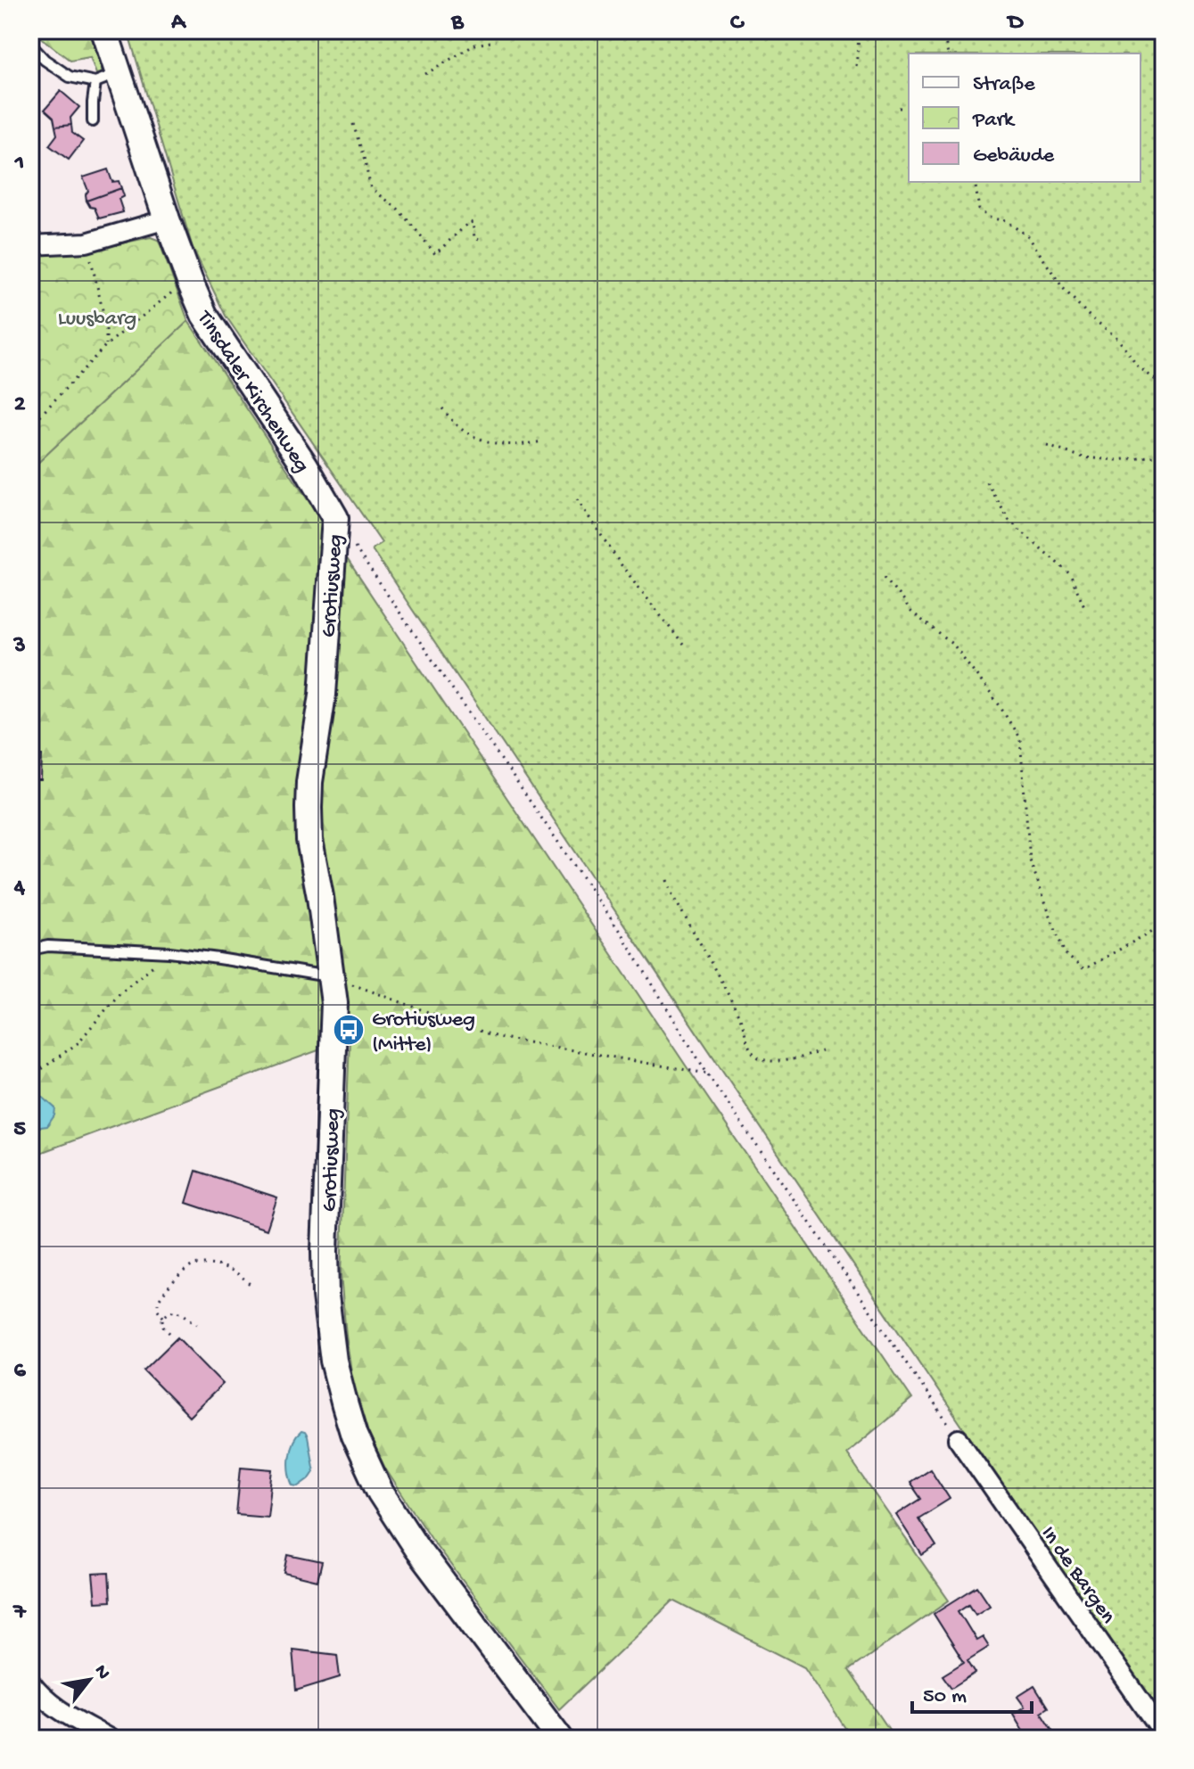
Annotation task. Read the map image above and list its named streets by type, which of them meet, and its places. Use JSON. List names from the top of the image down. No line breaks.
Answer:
{"streets":{"street":["Tinsdaler Kirchenweg","Grotiusweg","In de Bargen"]},"crossings":[["Tinsdaler Kirchenweg","Grotiusweg"]],"parks":["Luusbarg"],"places":{"bus stop":["Grotiusweg (Mitte)"]},"legend":["Straße","Park","Gebäude"],"scale_bar":"50 m","north":"top right","grid":{"columns":["A","B","C","D"],"rows":["1","2","3","4","5","6","7"]}}
